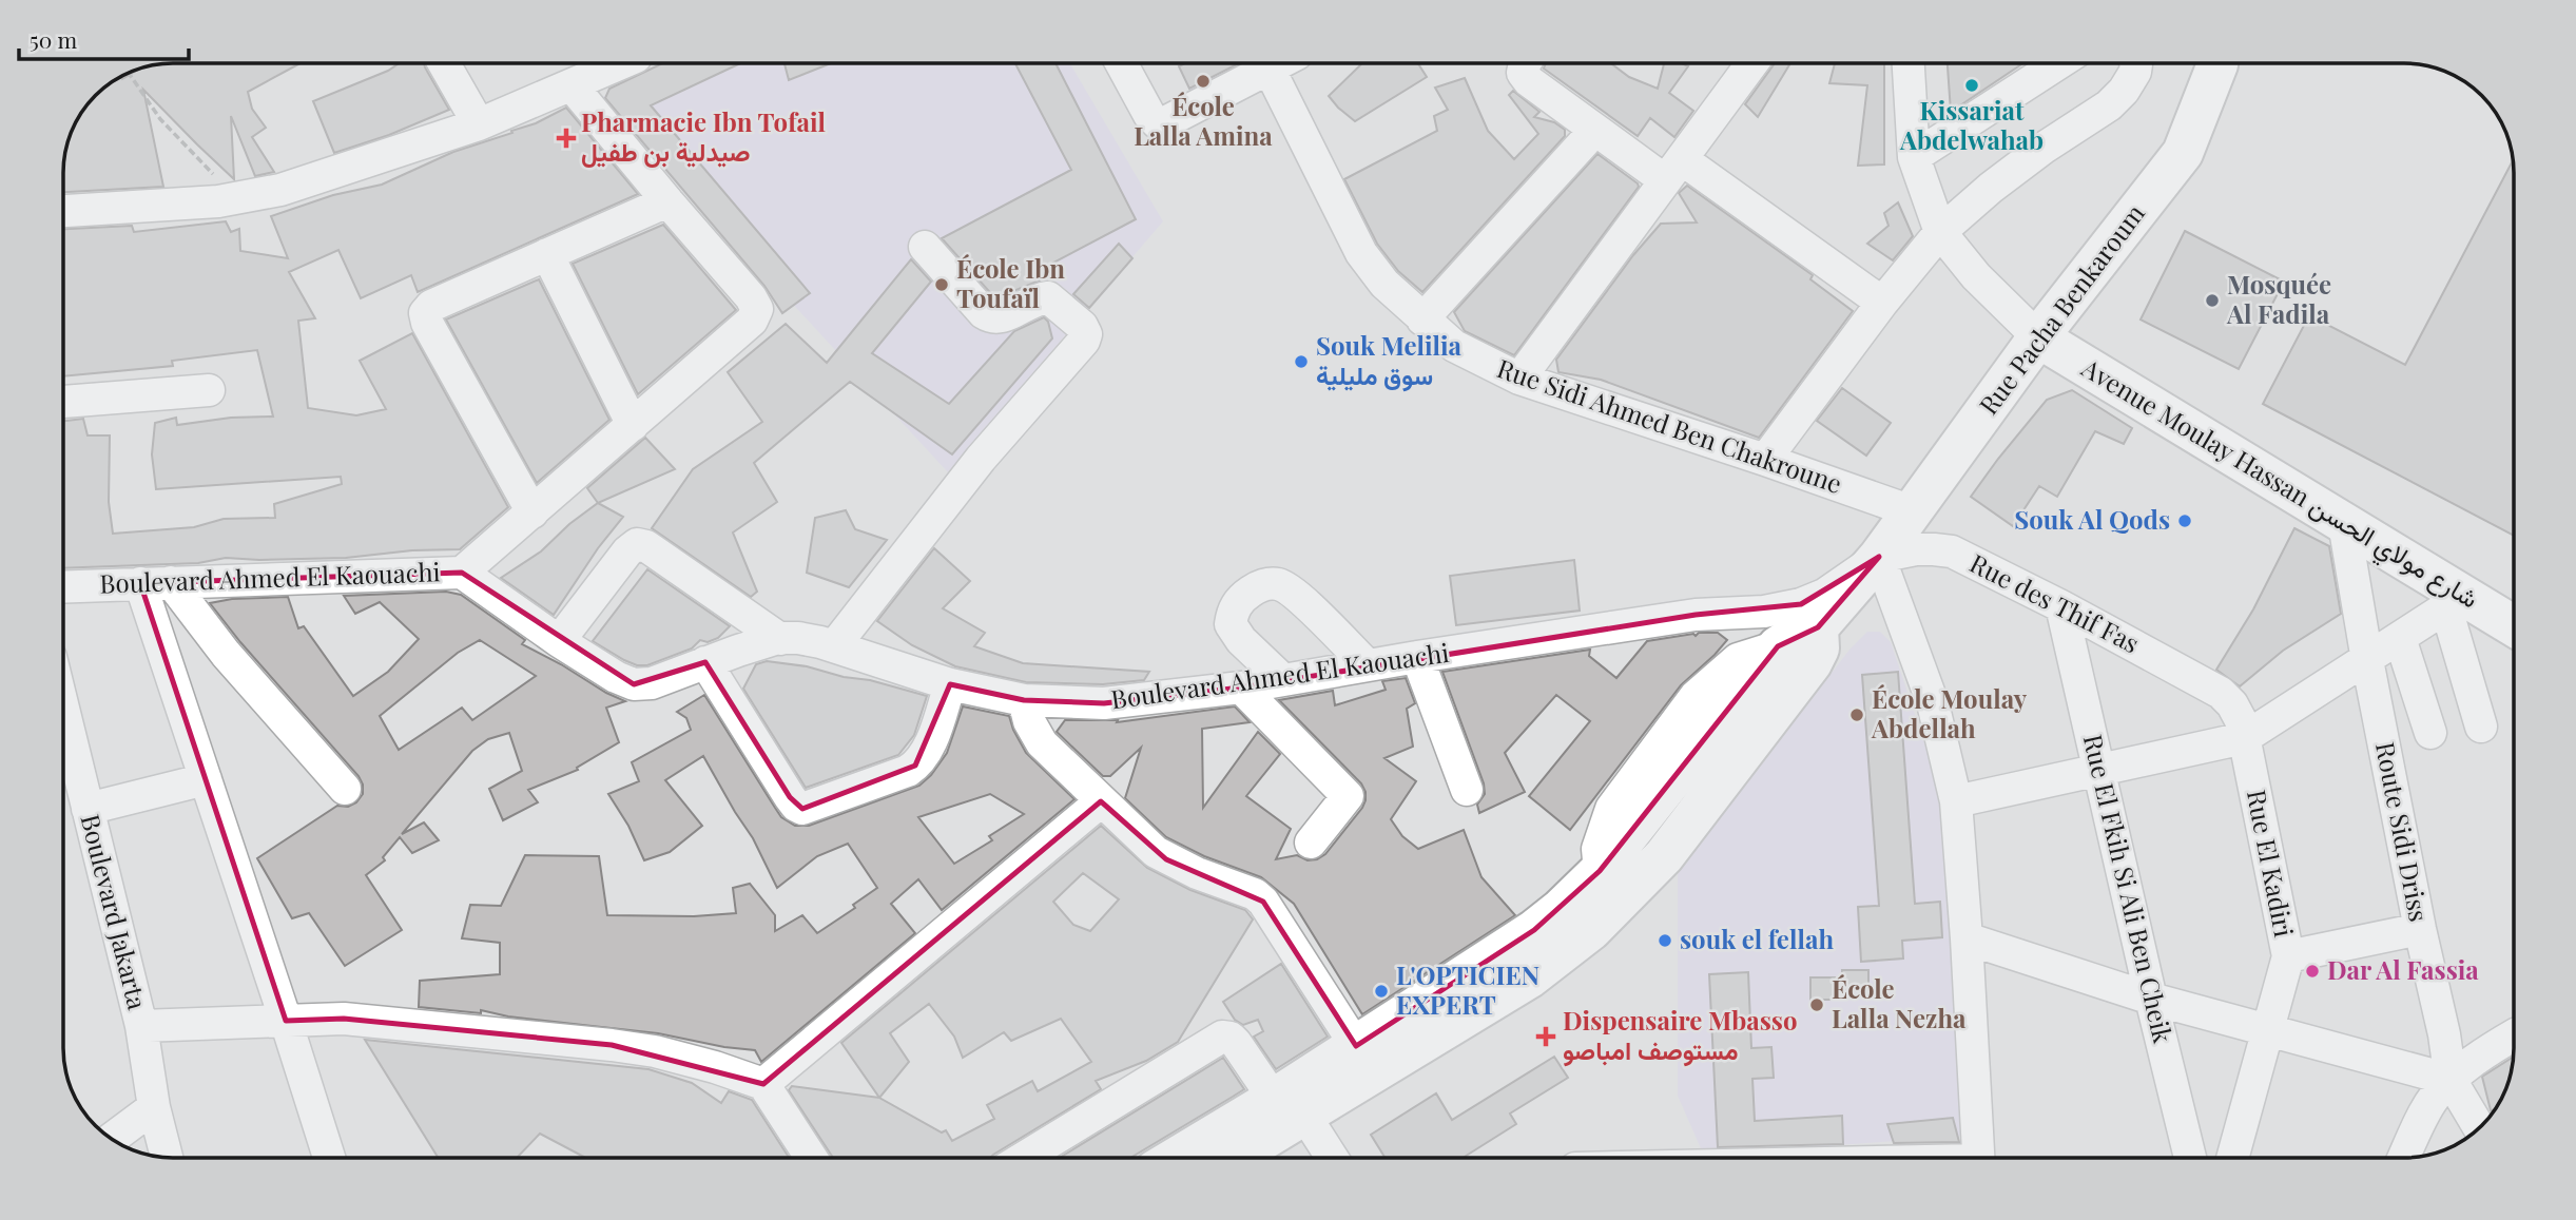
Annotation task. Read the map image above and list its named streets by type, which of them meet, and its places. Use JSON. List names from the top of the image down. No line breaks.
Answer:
{"streets":{"main road":["Rue Pacha Benkaroum","Avenue Moulay Hassan شارع مولاي الحسن"],"street":["Rue Sidi Ahmed Ben Chakroune","Boulevard Ahmed El Kaouachi","Rue des Thif Fas","Route Sidi Driss","Rue El Kadiri","Rue El Fkih Si Ali Ben Cheik","Boulevard Jakarta"]},"crossings":[["Rue Pacha Benkaroum","Rue Sidi Ahmed Ben Chakroune"],["Rue Pacha Benkaroum","Avenue Moulay Hassan شارع مولاي الحسن"],["Rue Pacha Benkaroum","Boulevard Ahmed El Kaouachi"],["Rue Pacha Benkaroum","Rue des Thif Fas"],["Avenue Moulay Hassan شارع مولاي الحسن","Route Sidi Driss"],["Boulevard Ahmed El Kaouachi","Rue des Thif Fas"],["Rue des Thif Fas","Rue El Kadiri"],["Rue des Thif Fas","Rue El Fkih Si Ali Ben Cheik"]],"places":{"other":["École Lalla Amina","Kissariat Abdelwahab","École Ibn Toufaïl","Mosquée Al Fadila","Souk Melilia سوق مليلية","Souk Al Qods","École Moulay Abdellah","souk el fellah","Dar Al Fassia","L'OPTICIEN EXPERT","École Lalla Nezha"],"health":["Pharmacie Ibn Tofail صيدلية بن طفيل","Dispensaire Mbasso مستوصف امباصو"]},"scale_bar":"50 m"}
